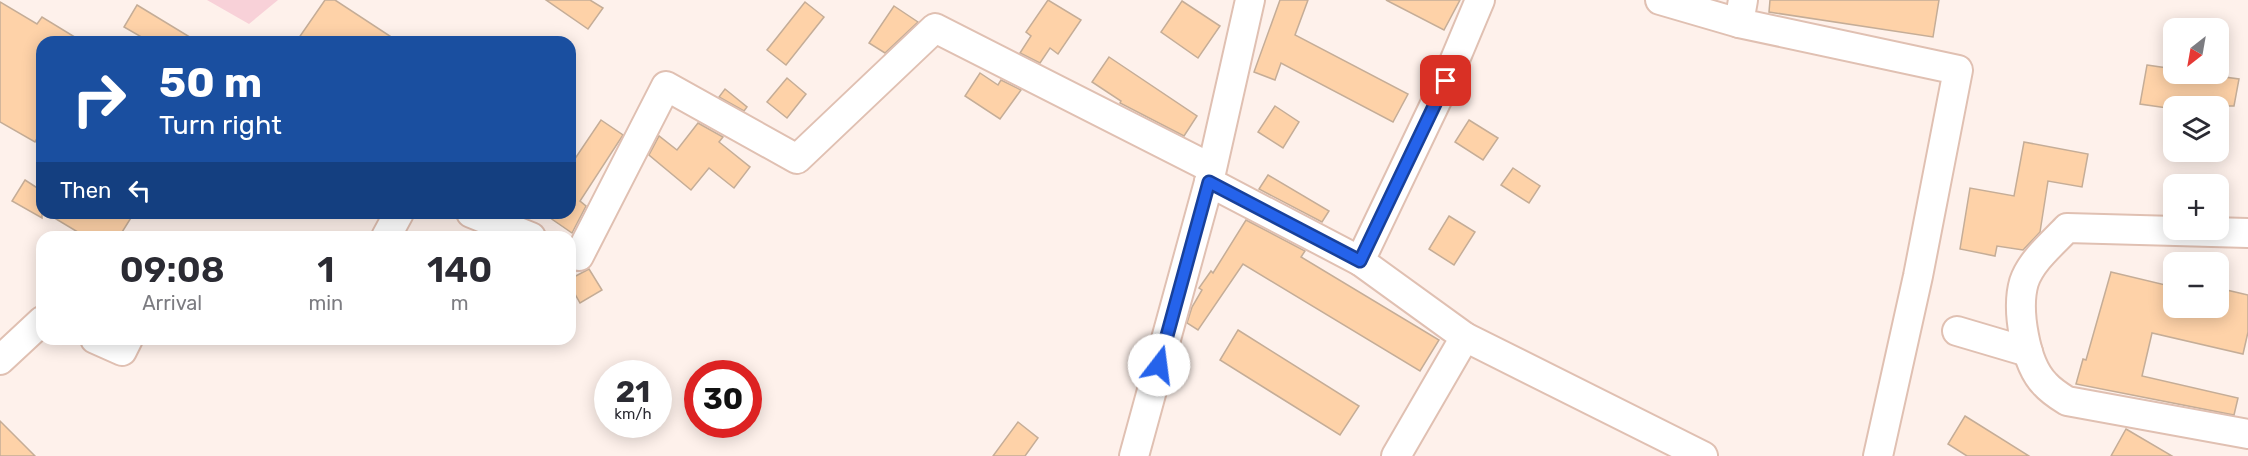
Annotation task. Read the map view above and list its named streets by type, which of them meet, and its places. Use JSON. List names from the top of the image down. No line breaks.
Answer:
{"north":"bottom left","page":{"map_buttons":["+","−"],"turn":["50 m","Turn right"],"then":"Then","eta":["09:08","Arrival","1","min","140","m"],"speed":"21 km/h","limit":"30"}}
